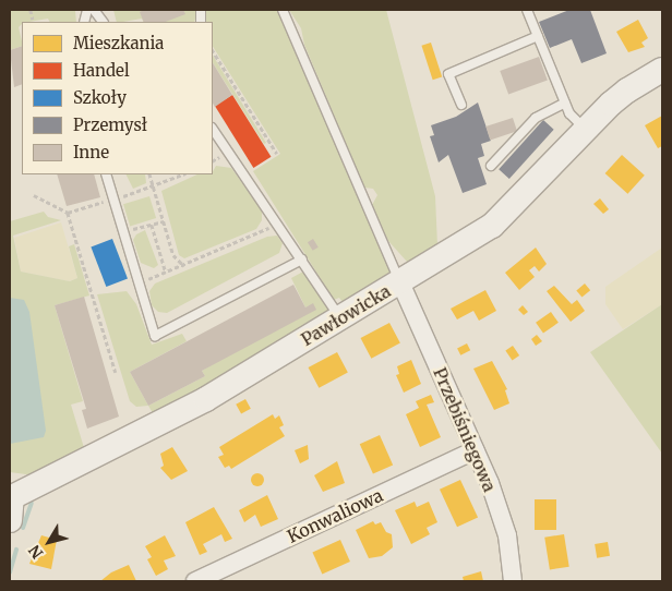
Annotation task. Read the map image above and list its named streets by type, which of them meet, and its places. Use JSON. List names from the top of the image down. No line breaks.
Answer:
{"streets":{"street":["Pawłowicka","Przebiśniegowa","Konwaliowa"]},"crossings":[["Pawłowicka","Przebiśniegowa"],["Przebiśniegowa","Konwaliowa"]],"legend":["Mieszkania","Handel","Szkoły","Przemysł","Inne"],"north":"bottom left"}
